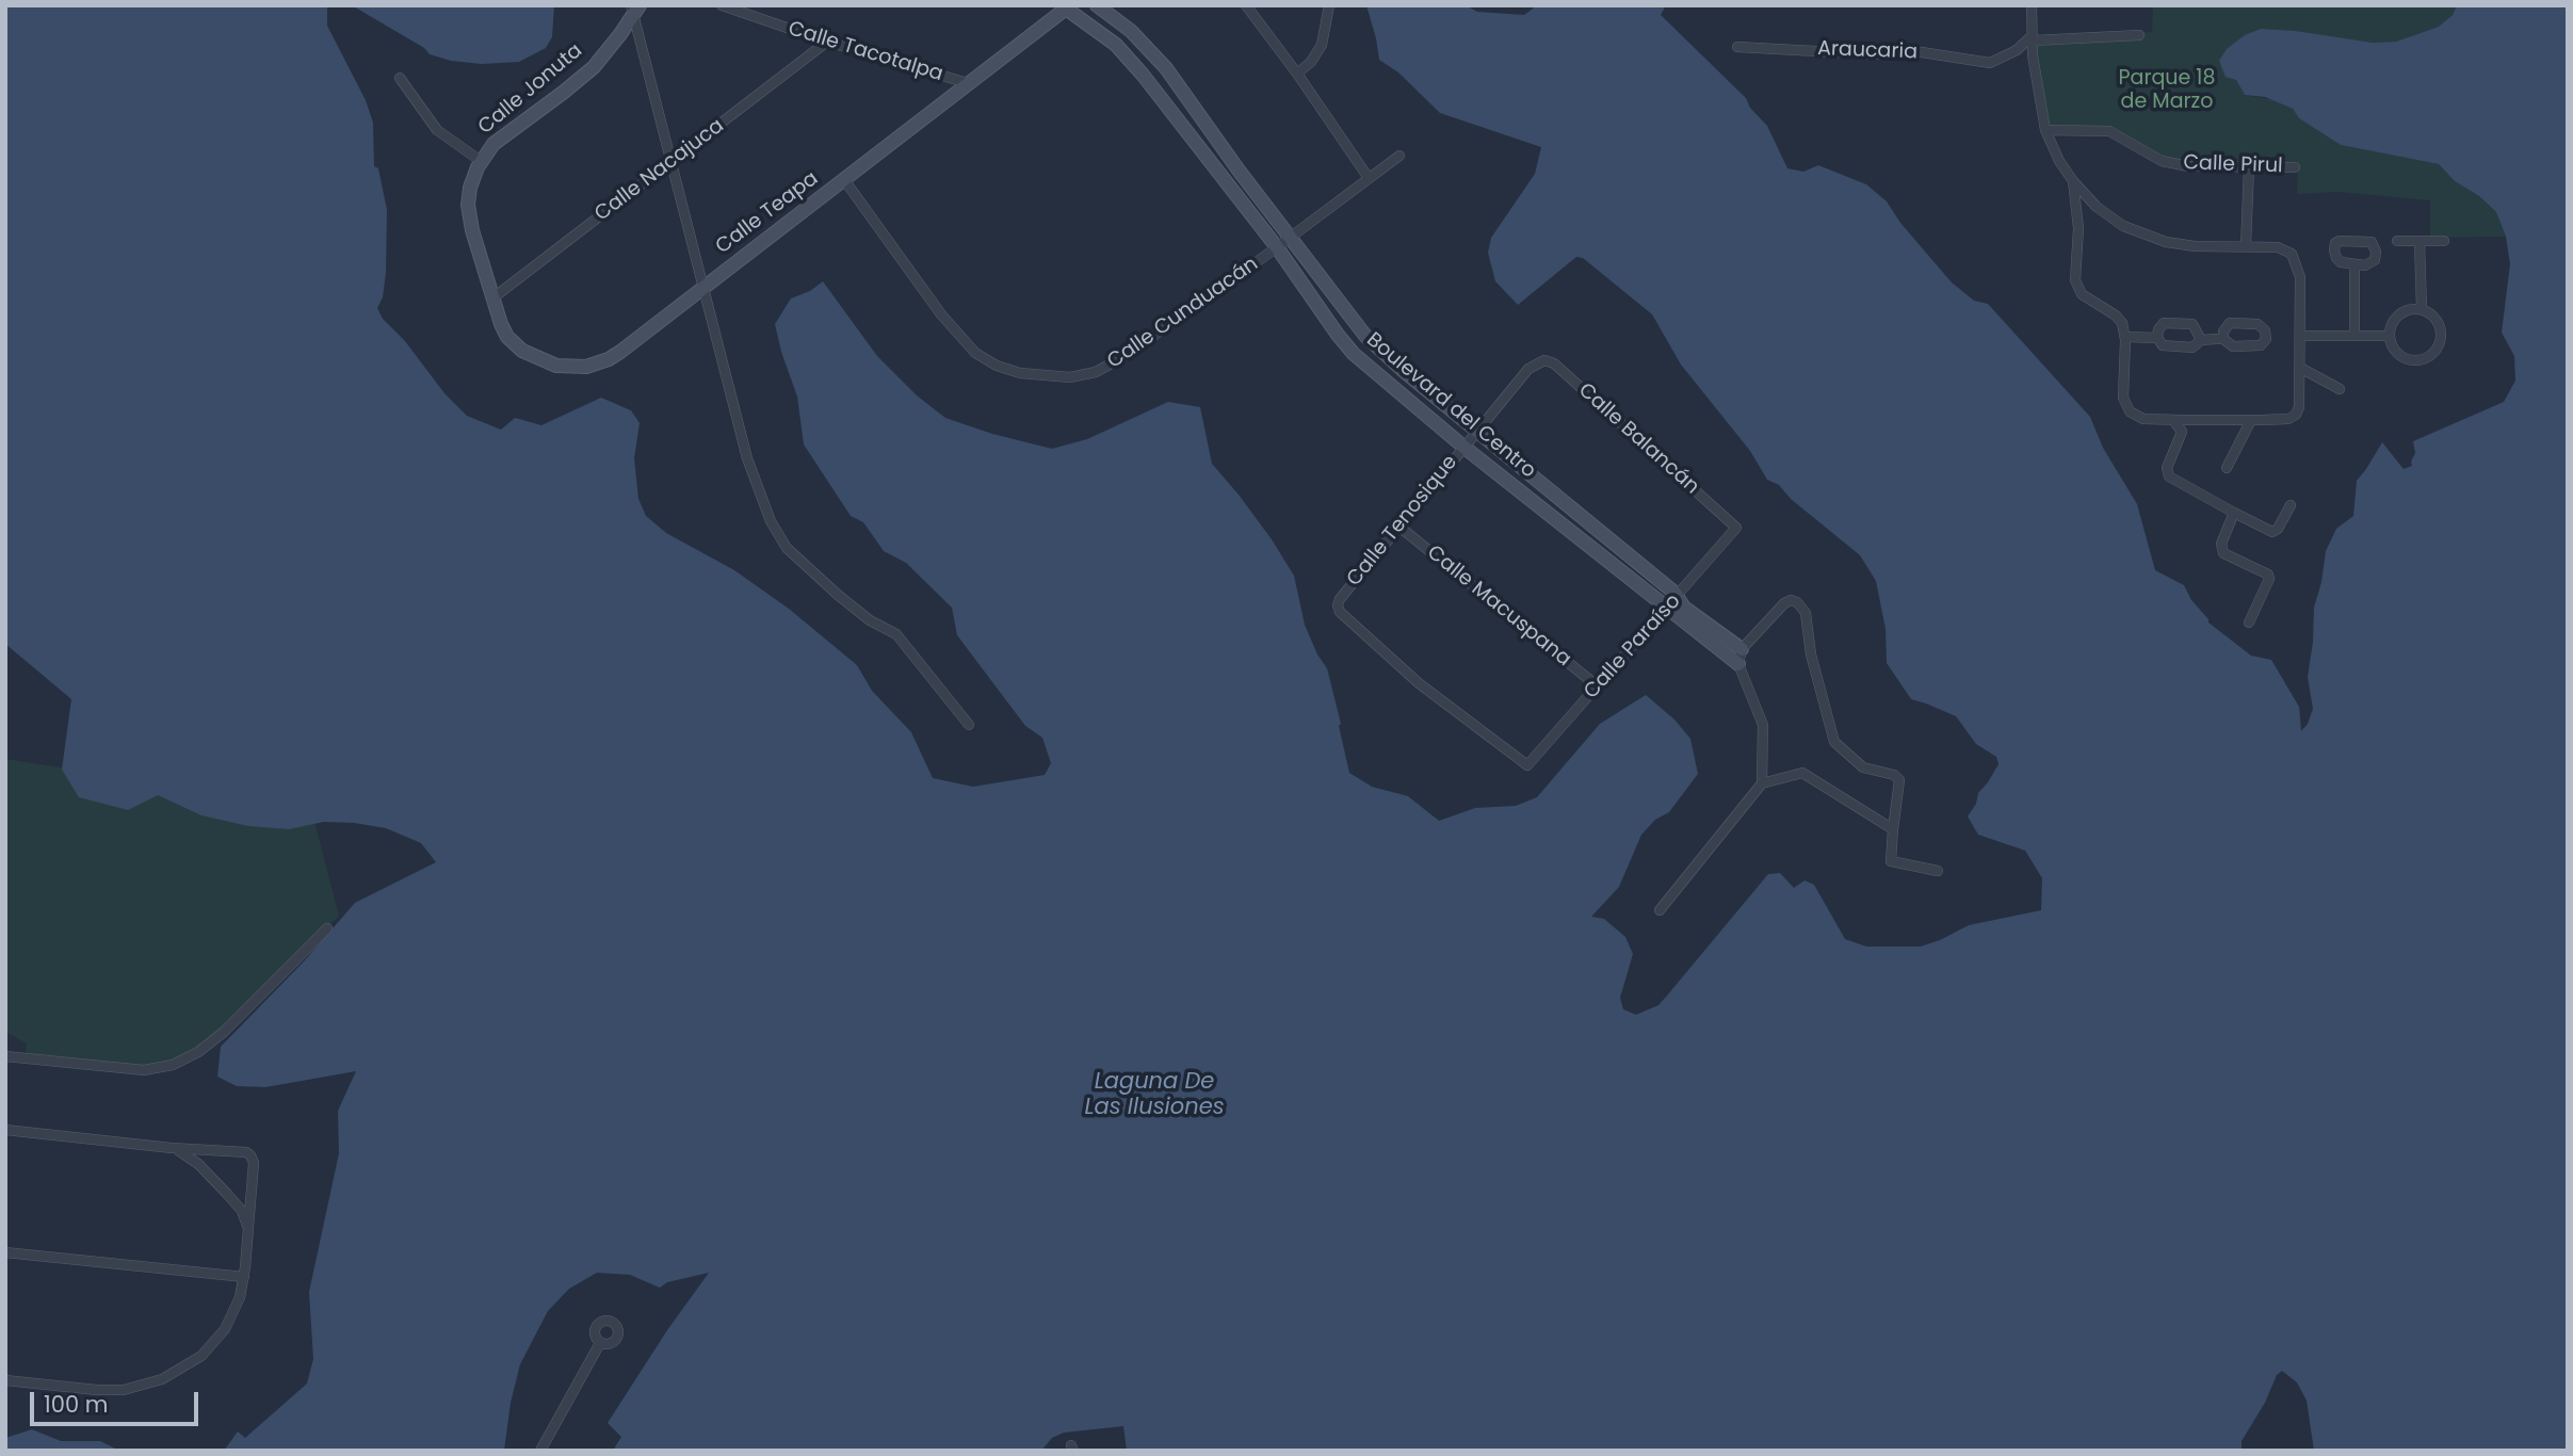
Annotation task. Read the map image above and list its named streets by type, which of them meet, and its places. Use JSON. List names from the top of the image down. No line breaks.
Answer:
{"streets":{"street":["Araucaria","Calle Tacotalpa","Calle Jonuta","Calle Pirul","Calle Nacajuca","Calle Teapa","Calle Cunduacán","Boulevard del Centro","Calle Balancán","Calle Tenosique","Calle Macuspana","Calle Paraíso"]},"crossings":[["Calle Tacotalpa","Calle Nacajuca"],["Calle Tacotalpa","Calle Teapa"],["Calle Jonuta","Calle Nacajuca"],["Calle Jonuta","Calle Teapa"],["Calle Nacajuca","Calle Teapa"],["Calle Teapa","Calle Cunduacán"],["Calle Teapa","Boulevard del Centro"],["Calle Cunduacán","Boulevard del Centro"],["Boulevard del Centro","Calle Tenosique"],["Boulevard del Centro","Calle Paraíso"],["Calle Balancán","Calle Tenosique"],["Calle Balancán","Calle Paraíso"],["Calle Tenosique","Calle Macuspana"],["Calle Tenosique","Calle Paraíso"],["Calle Macuspana","Calle Paraíso"]],"water":["Laguna De Las Ilusiones"],"parks":["Parque 18 de Marzo"],"scale_bar":"100 m"}
